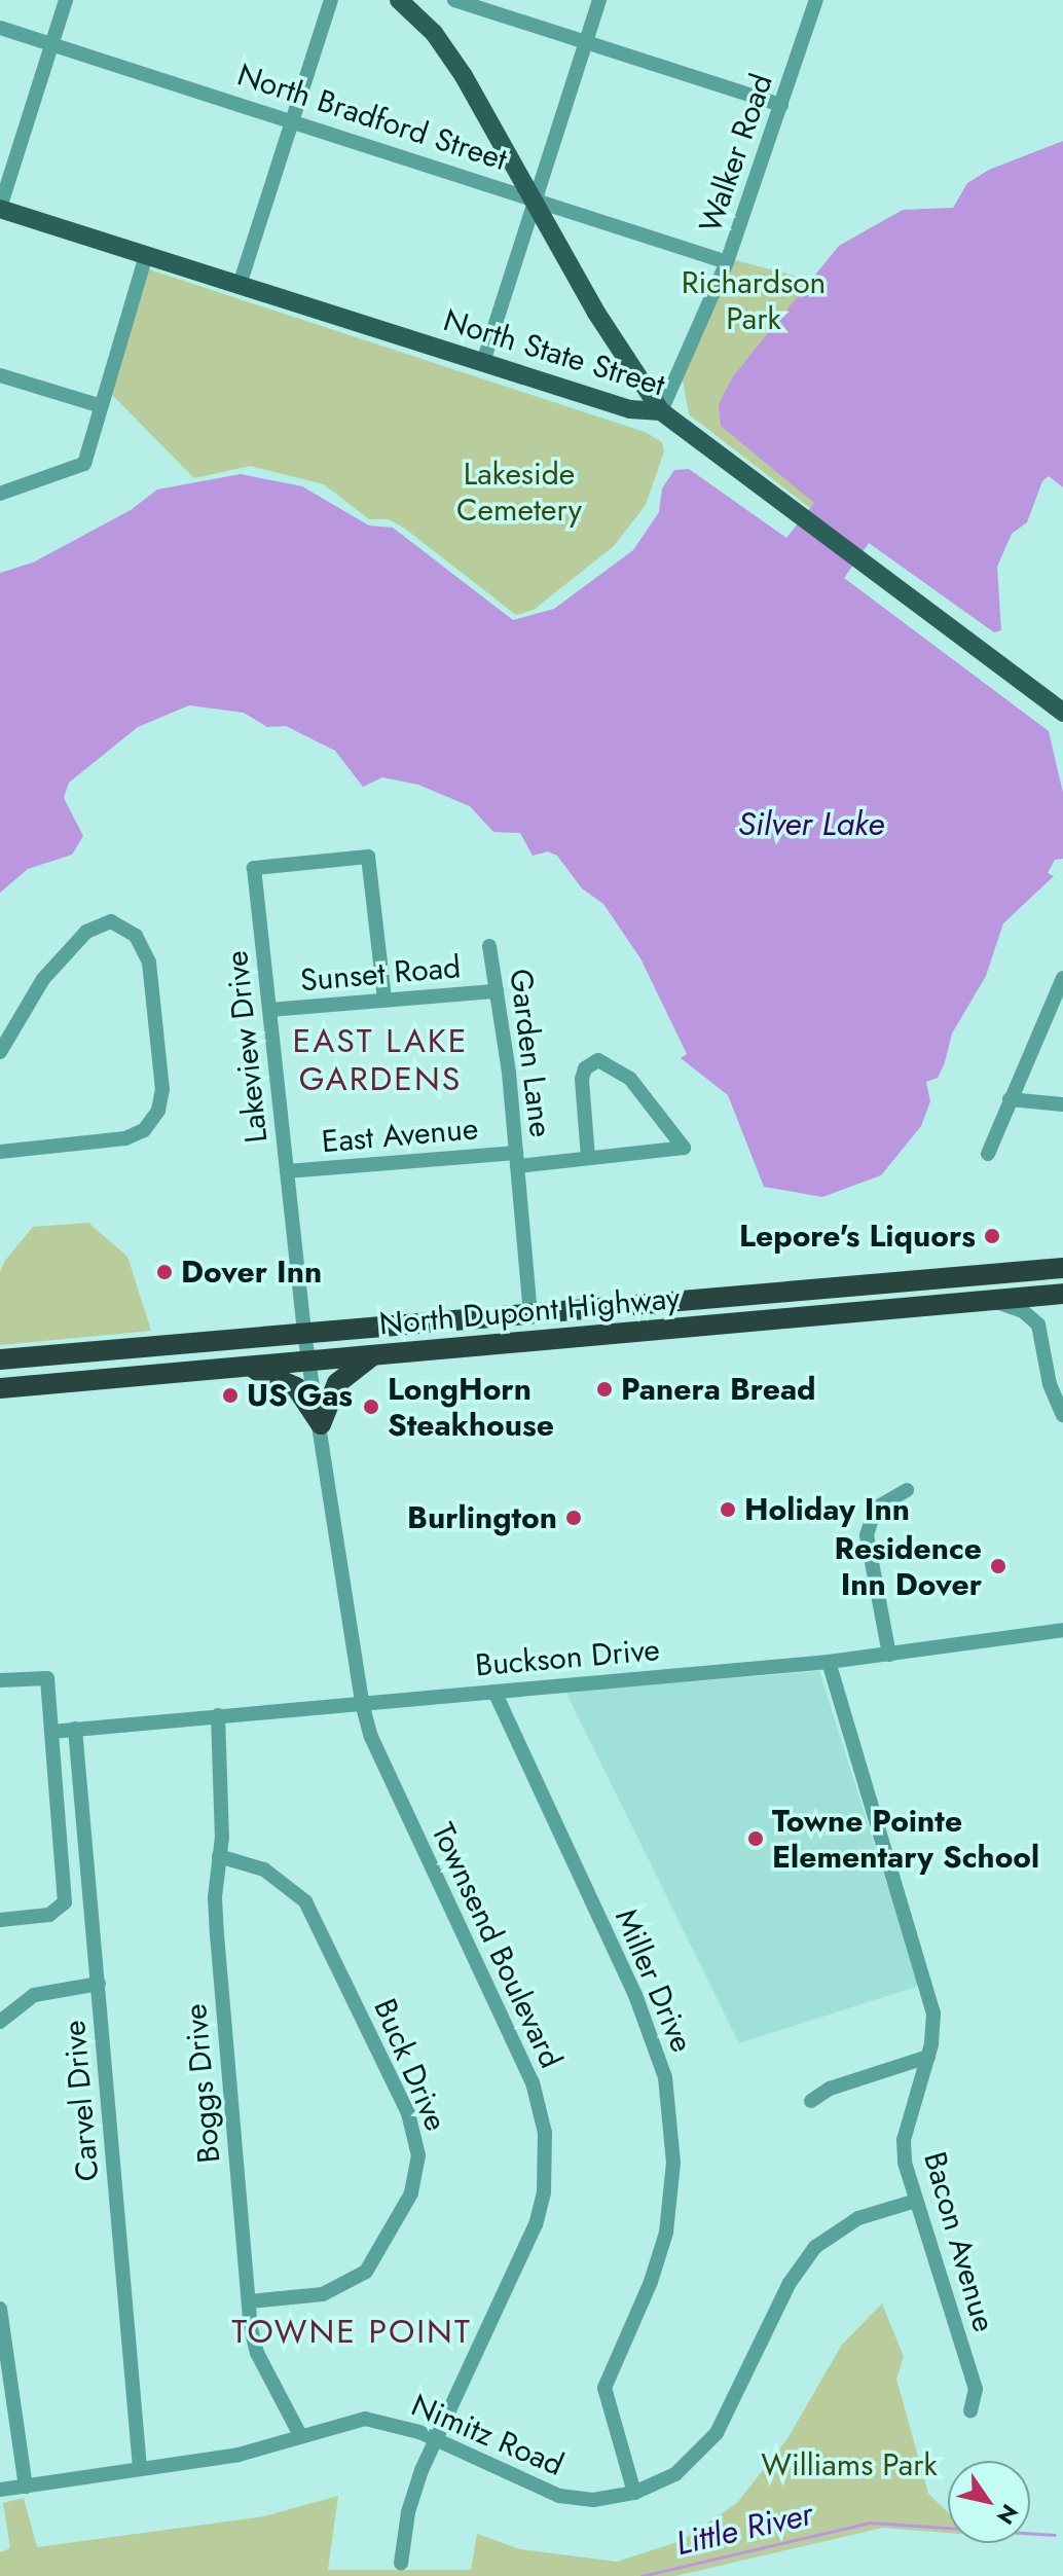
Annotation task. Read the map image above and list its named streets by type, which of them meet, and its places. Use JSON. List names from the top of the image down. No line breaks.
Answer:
{"streets":{"highway":["North Dupont Highway"],"main road":["North State Street"],"street":["North Bradford Street","Walker Road","Sunset Road","Lakeview Drive","Garden Lane","East Avenue","Buckson Drive","Townsend Boulevard","Miller Drive","Buck Drive","Boggs Drive","Carvel Drive","Bacon Avenue","Nimitz Road"]},"crossings":[["North Bradford Street","Walker Road"],["Walker Road","North State Street"],["Sunset Road","Lakeview Drive"],["Sunset Road","Garden Lane"],["Lakeview Drive","East Avenue"],["Lakeview Drive","North Dupont Highway"],["Lakeview Drive","Townsend Boulevard"],["Garden Lane","East Avenue"],["Garden Lane","North Dupont Highway"],["North Dupont Highway","Townsend Boulevard"],["Buckson Drive","Townsend Boulevard"],["Buckson Drive","Miller Drive"],["Buckson Drive","Boggs Drive"],["Buckson Drive","Carvel Drive"],["Buckson Drive","Bacon Avenue"],["Townsend Boulevard","Nimitz Road"],["Miller Drive","Nimitz Road"],["Buck Drive","Boggs Drive"],["Boggs Drive","Nimitz Road"],["Carvel Drive","Nimitz Road"],["Bacon Avenue","Nimitz Road"]],"districts":["EAST LAKE GARDENS","TOWNE POINT"],"water":["Silver Lake","Little River"],"parks":["Richardson Park","Lakeside Cemetery","Williams Park"],"places":["Lepore's Liquors","Dover Inn","Panera Bread","US Gas","LongHorn Steakhouse","Holiday Inn","Burlington","Residence Inn Dover","Towne Pointe Elementary School"],"north":"bottom right"}
